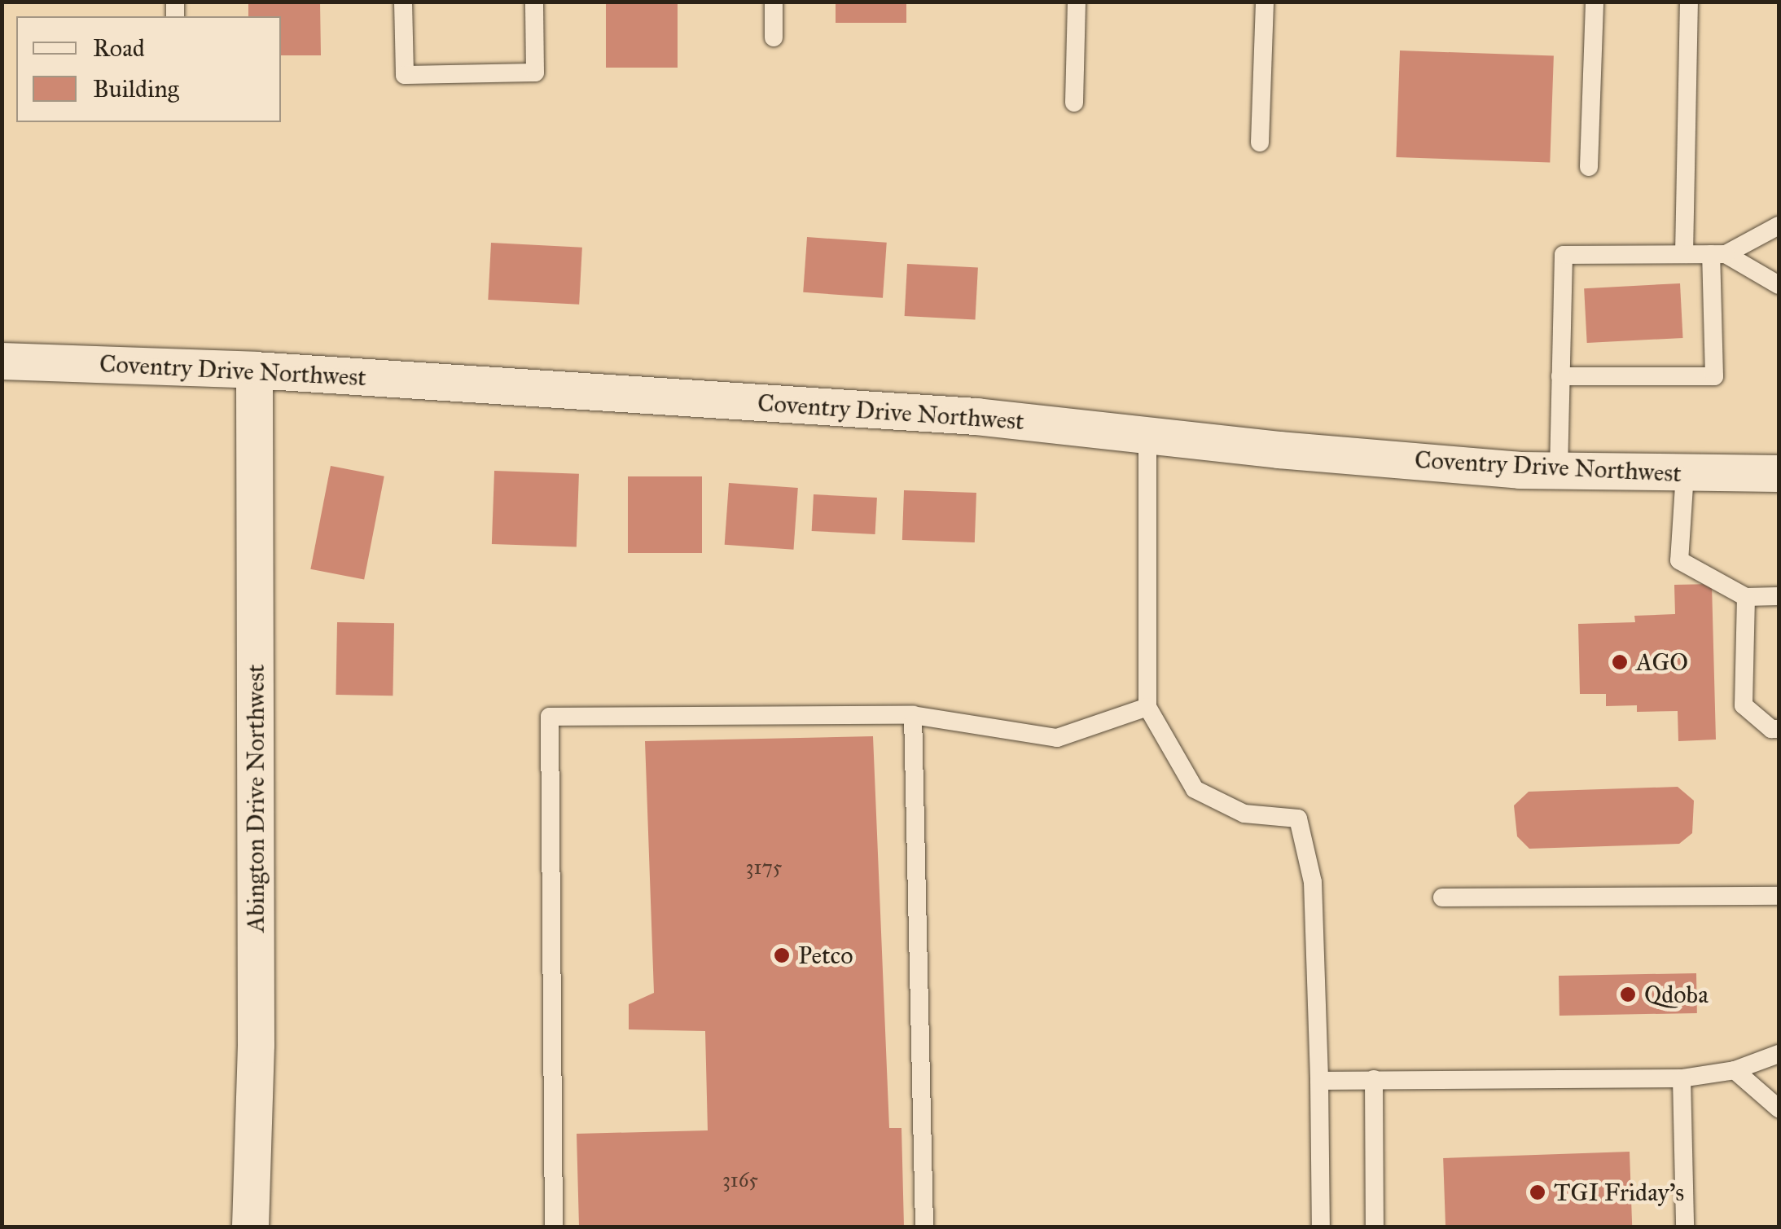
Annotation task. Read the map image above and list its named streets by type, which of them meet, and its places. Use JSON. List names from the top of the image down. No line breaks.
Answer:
{"streets":{"street":["Coventry Drive Northwest","Abington Drive Northwest"]},"crossings":[["Coventry Drive Northwest","Abington Drive Northwest"]],"places":["AGO","Petco","Qdoba","TGI Friday's"],"house_numbers":["3175","3165"],"legend":["Road","Building"]}
